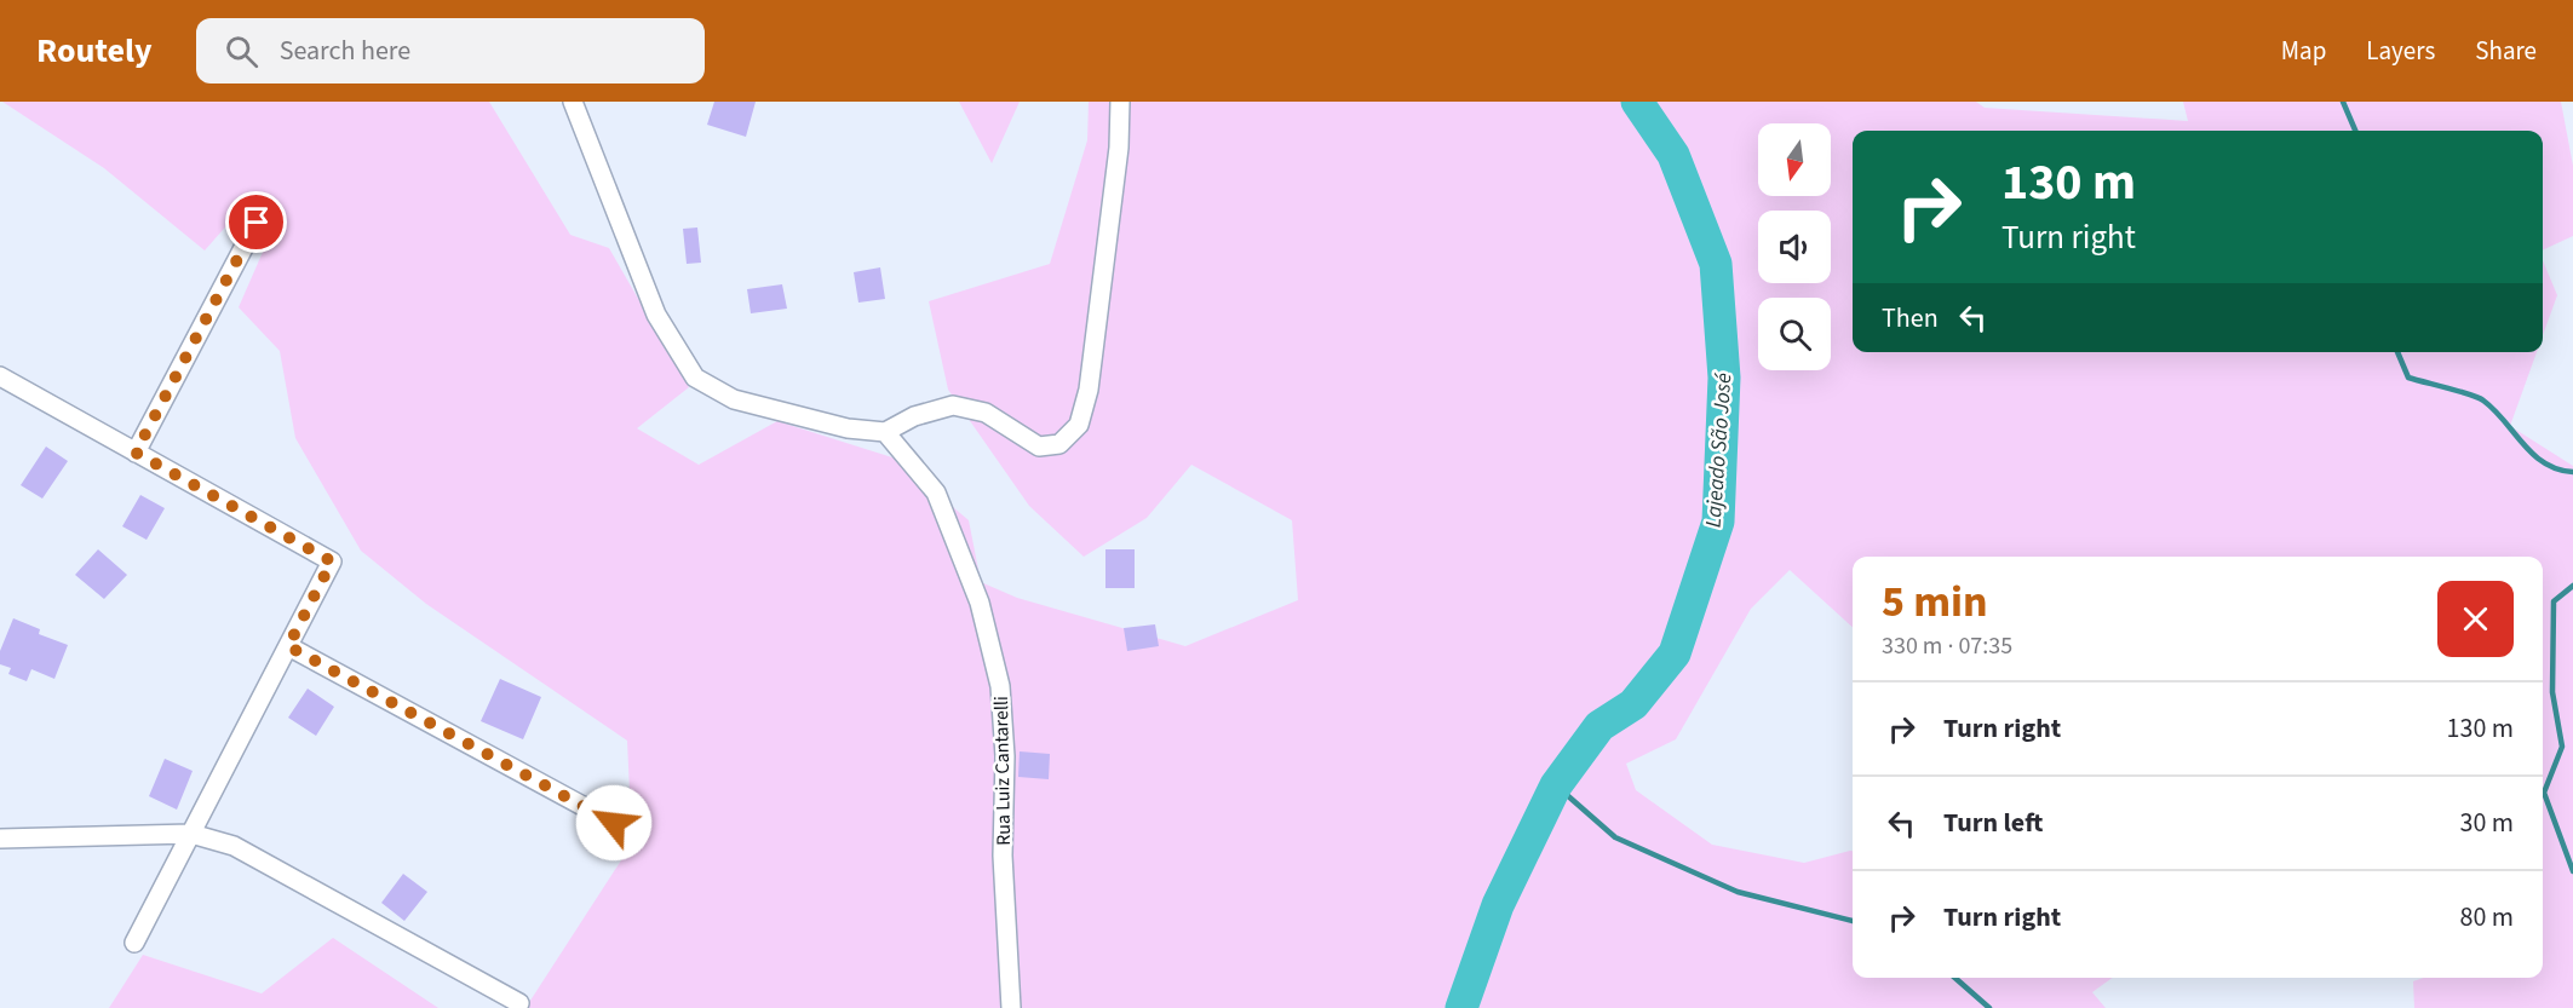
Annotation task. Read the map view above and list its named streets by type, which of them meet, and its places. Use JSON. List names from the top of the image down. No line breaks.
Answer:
{"streets":{"street":["Rua Luiz Cantarelli"]},"water":["Lajeado São José"],"north":"bottom","page":{"header":"Routely","search":"Search here","nav":["Map","Layers","Share"],"turn":["130 m","Turn right"],"then":"Then","heading":["5 min","330 m · 07:35"],"list":[{"name":"Turn right","value":"130 m"},{"name":"Turn left","value":"30 m"},{"name":"Turn right","value":"80 m"}]}}
